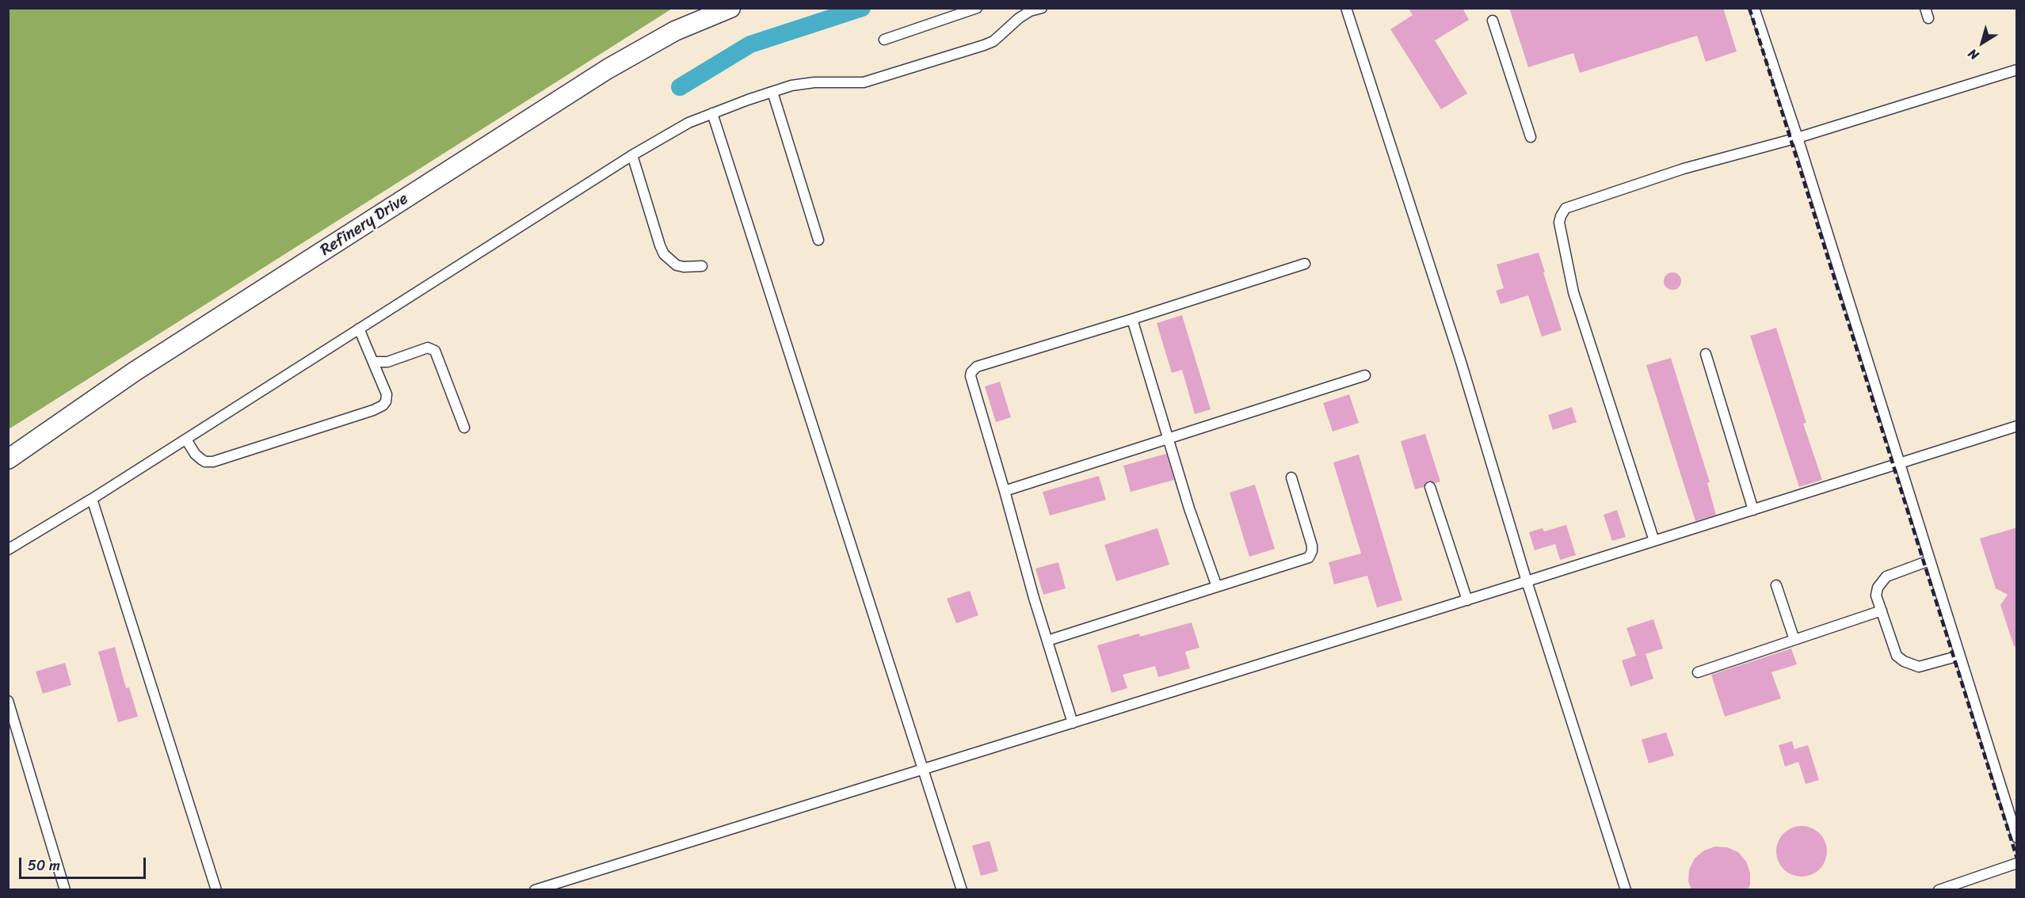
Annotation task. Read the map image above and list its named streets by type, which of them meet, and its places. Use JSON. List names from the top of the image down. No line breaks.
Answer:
{"streets":{"street":["Refinery Drive"]},"scale_bar":"50 m","north":"bottom left"}
